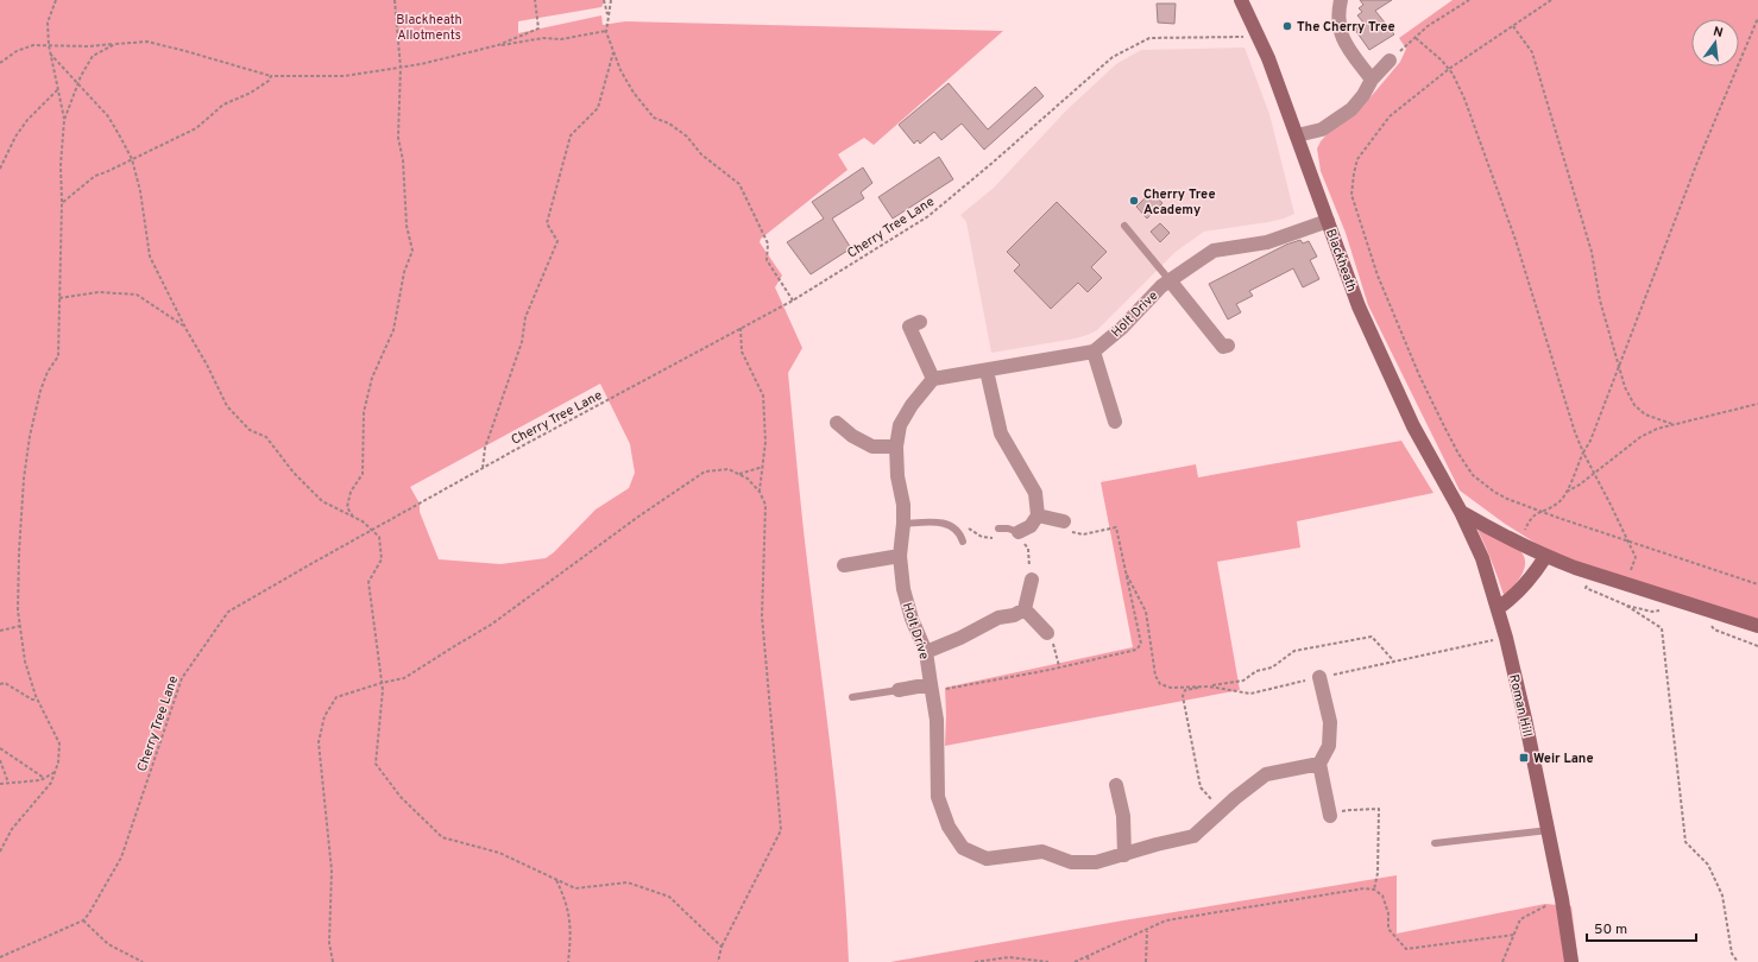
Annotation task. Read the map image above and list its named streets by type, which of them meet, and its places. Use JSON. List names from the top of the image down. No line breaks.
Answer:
{"streets":{"main road":["Blackheath","Roman Hill"],"street":["Holt Drive"],"path":["Cherry Tree Lane"]},"crossings":[["Cherry Tree Lane","Blackheath"],["Blackheath","Holt Drive"],["Blackheath","Roman Hill"]],"parks":["Blackheath Allotments"],"places":{"other":["The Cherry Tree","Cherry Tree Academy"],"transit":["Weir Lane"]},"scale_bar":"50 m","north":"top"}
